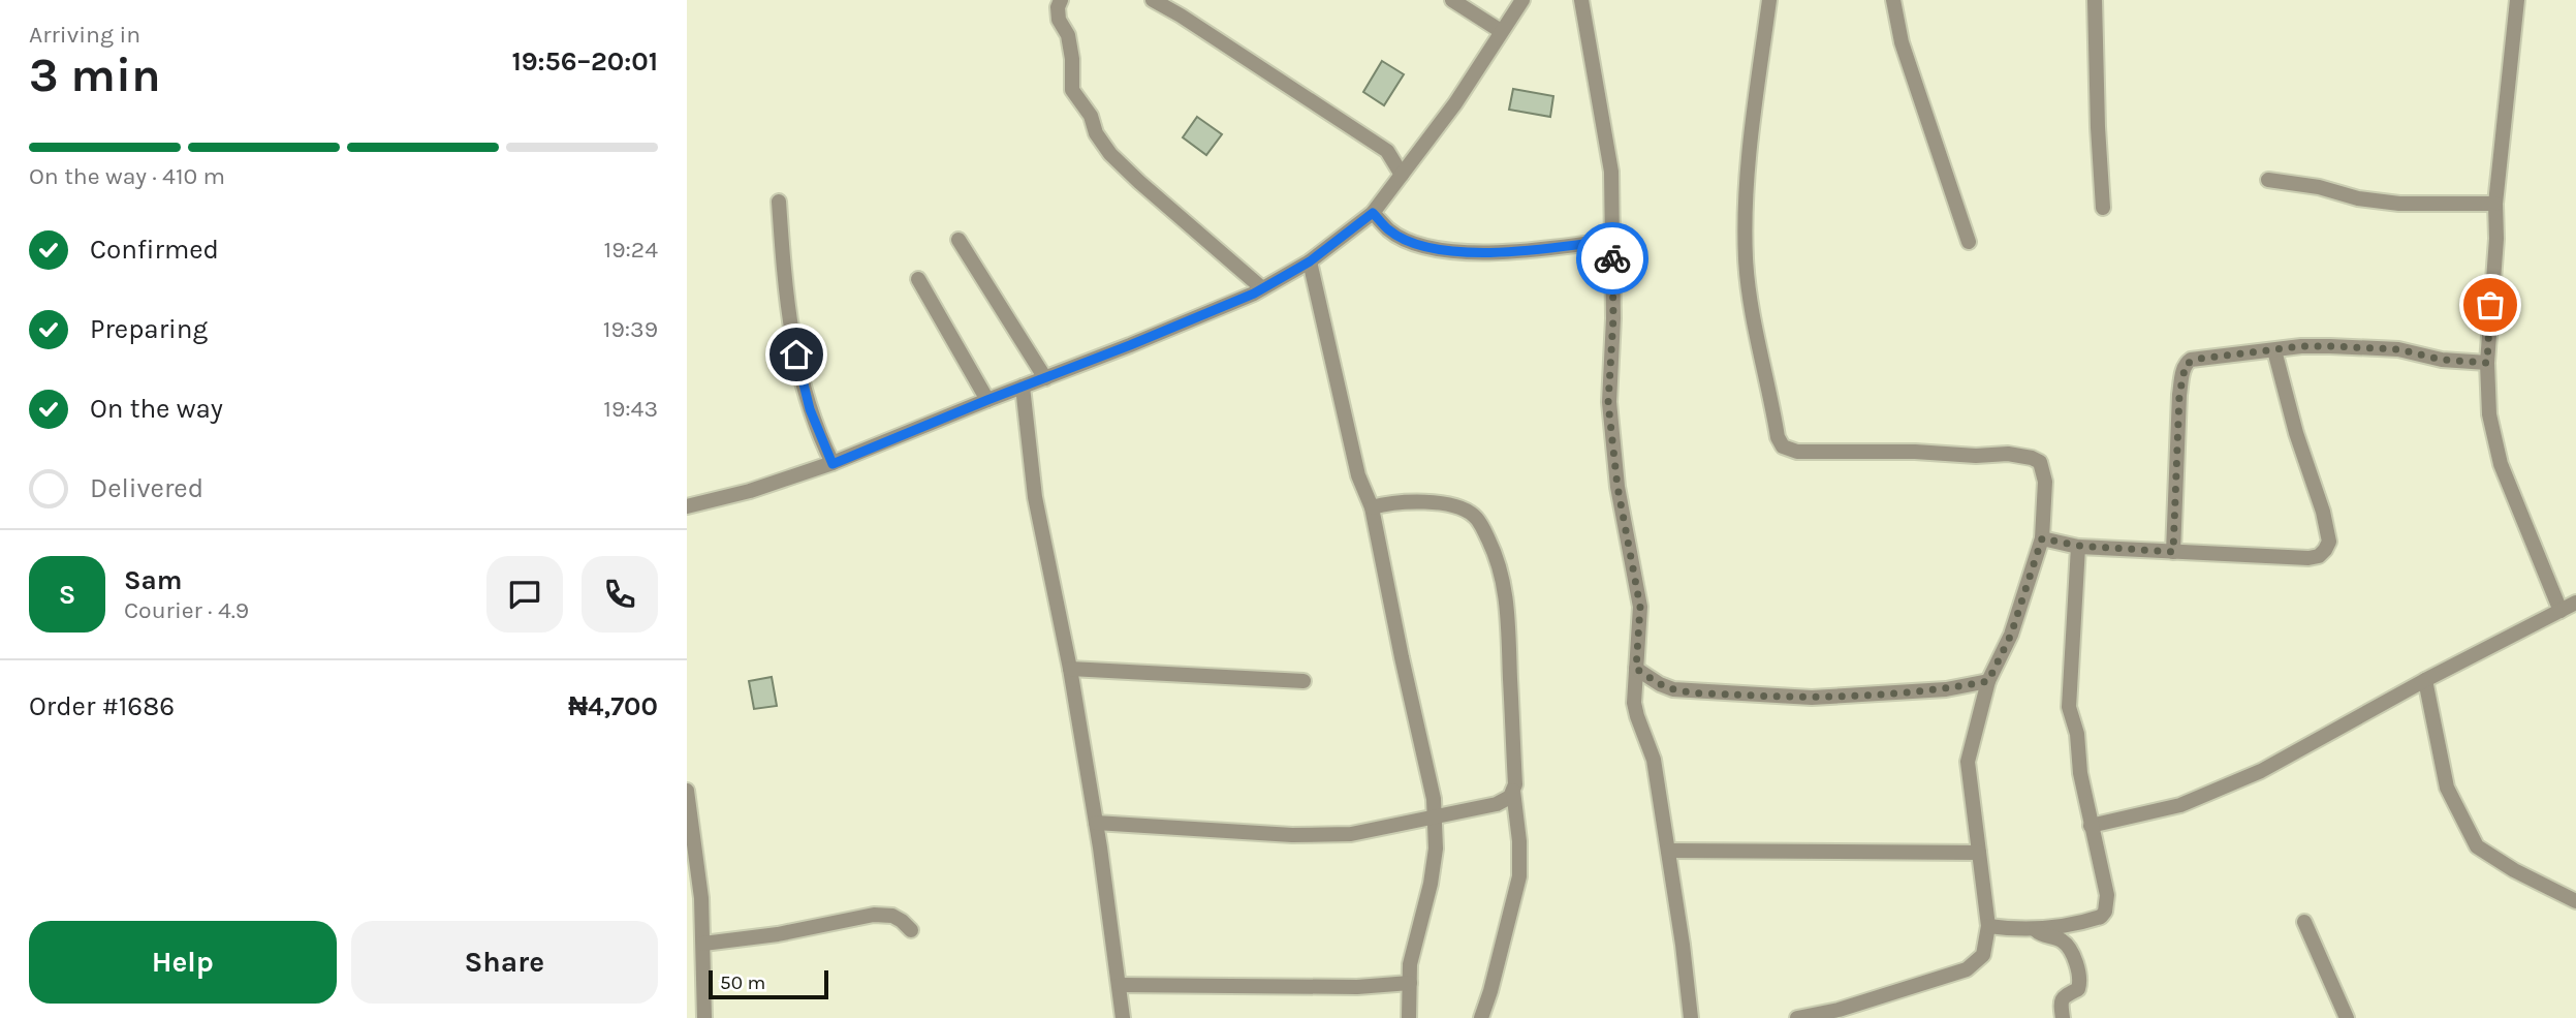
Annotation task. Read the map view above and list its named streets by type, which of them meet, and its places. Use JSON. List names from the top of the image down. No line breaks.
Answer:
{"scale_bar":"50 m","page":{"heading":["3 min","Arriving in","19:56–20:01"],"panel":["Sam","Courier · 4.9","Order #1686","₦4,700"],"bar":"On the way · 410 m","list":[["Confirmed","19:24"],["Preparing","19:39"],["On the way","19:43"],"Delivered"],"round":"S","buttons":["Help","Share"],"scale":"50 m"}}
